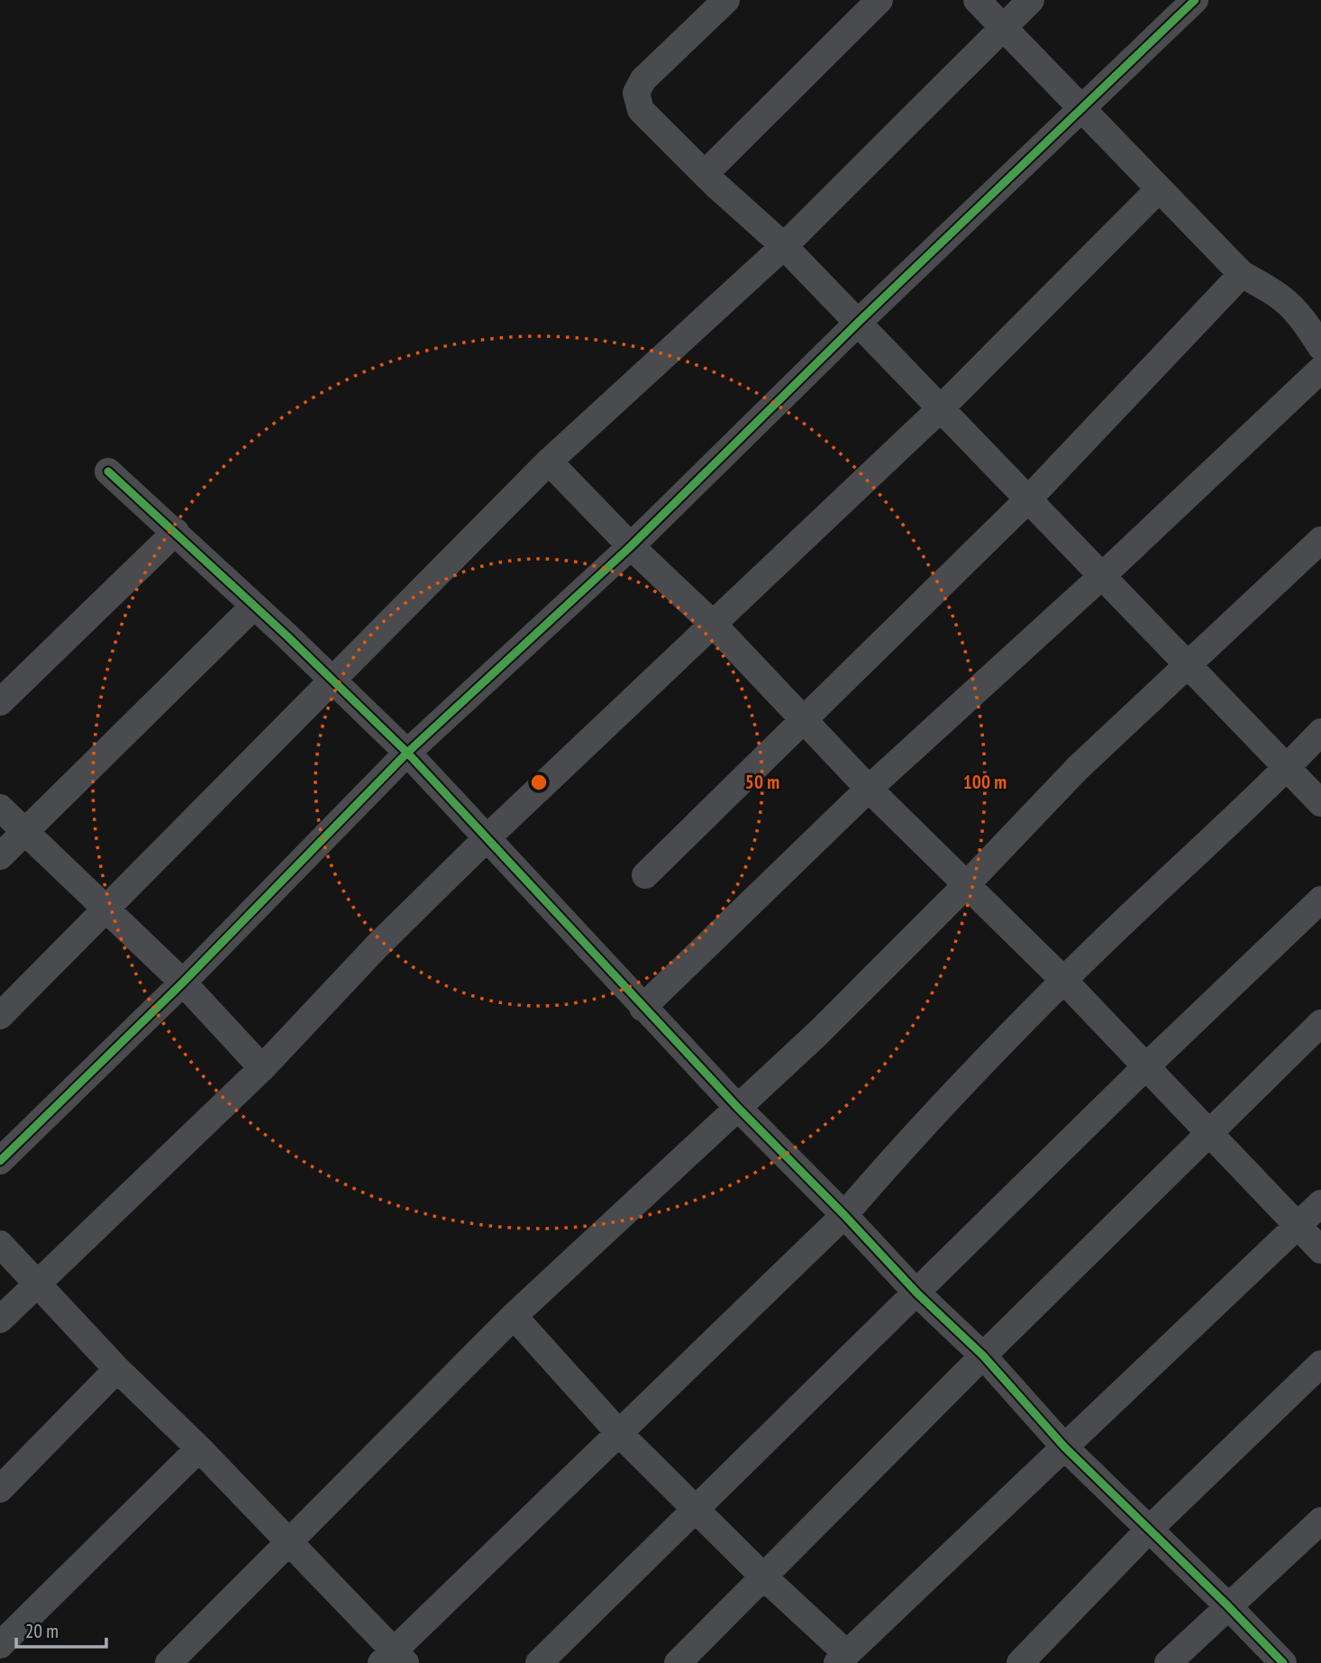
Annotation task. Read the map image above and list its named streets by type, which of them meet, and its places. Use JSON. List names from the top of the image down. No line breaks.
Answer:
{"scale_bar":"20 m","rings":["50 m","100 m"]}
